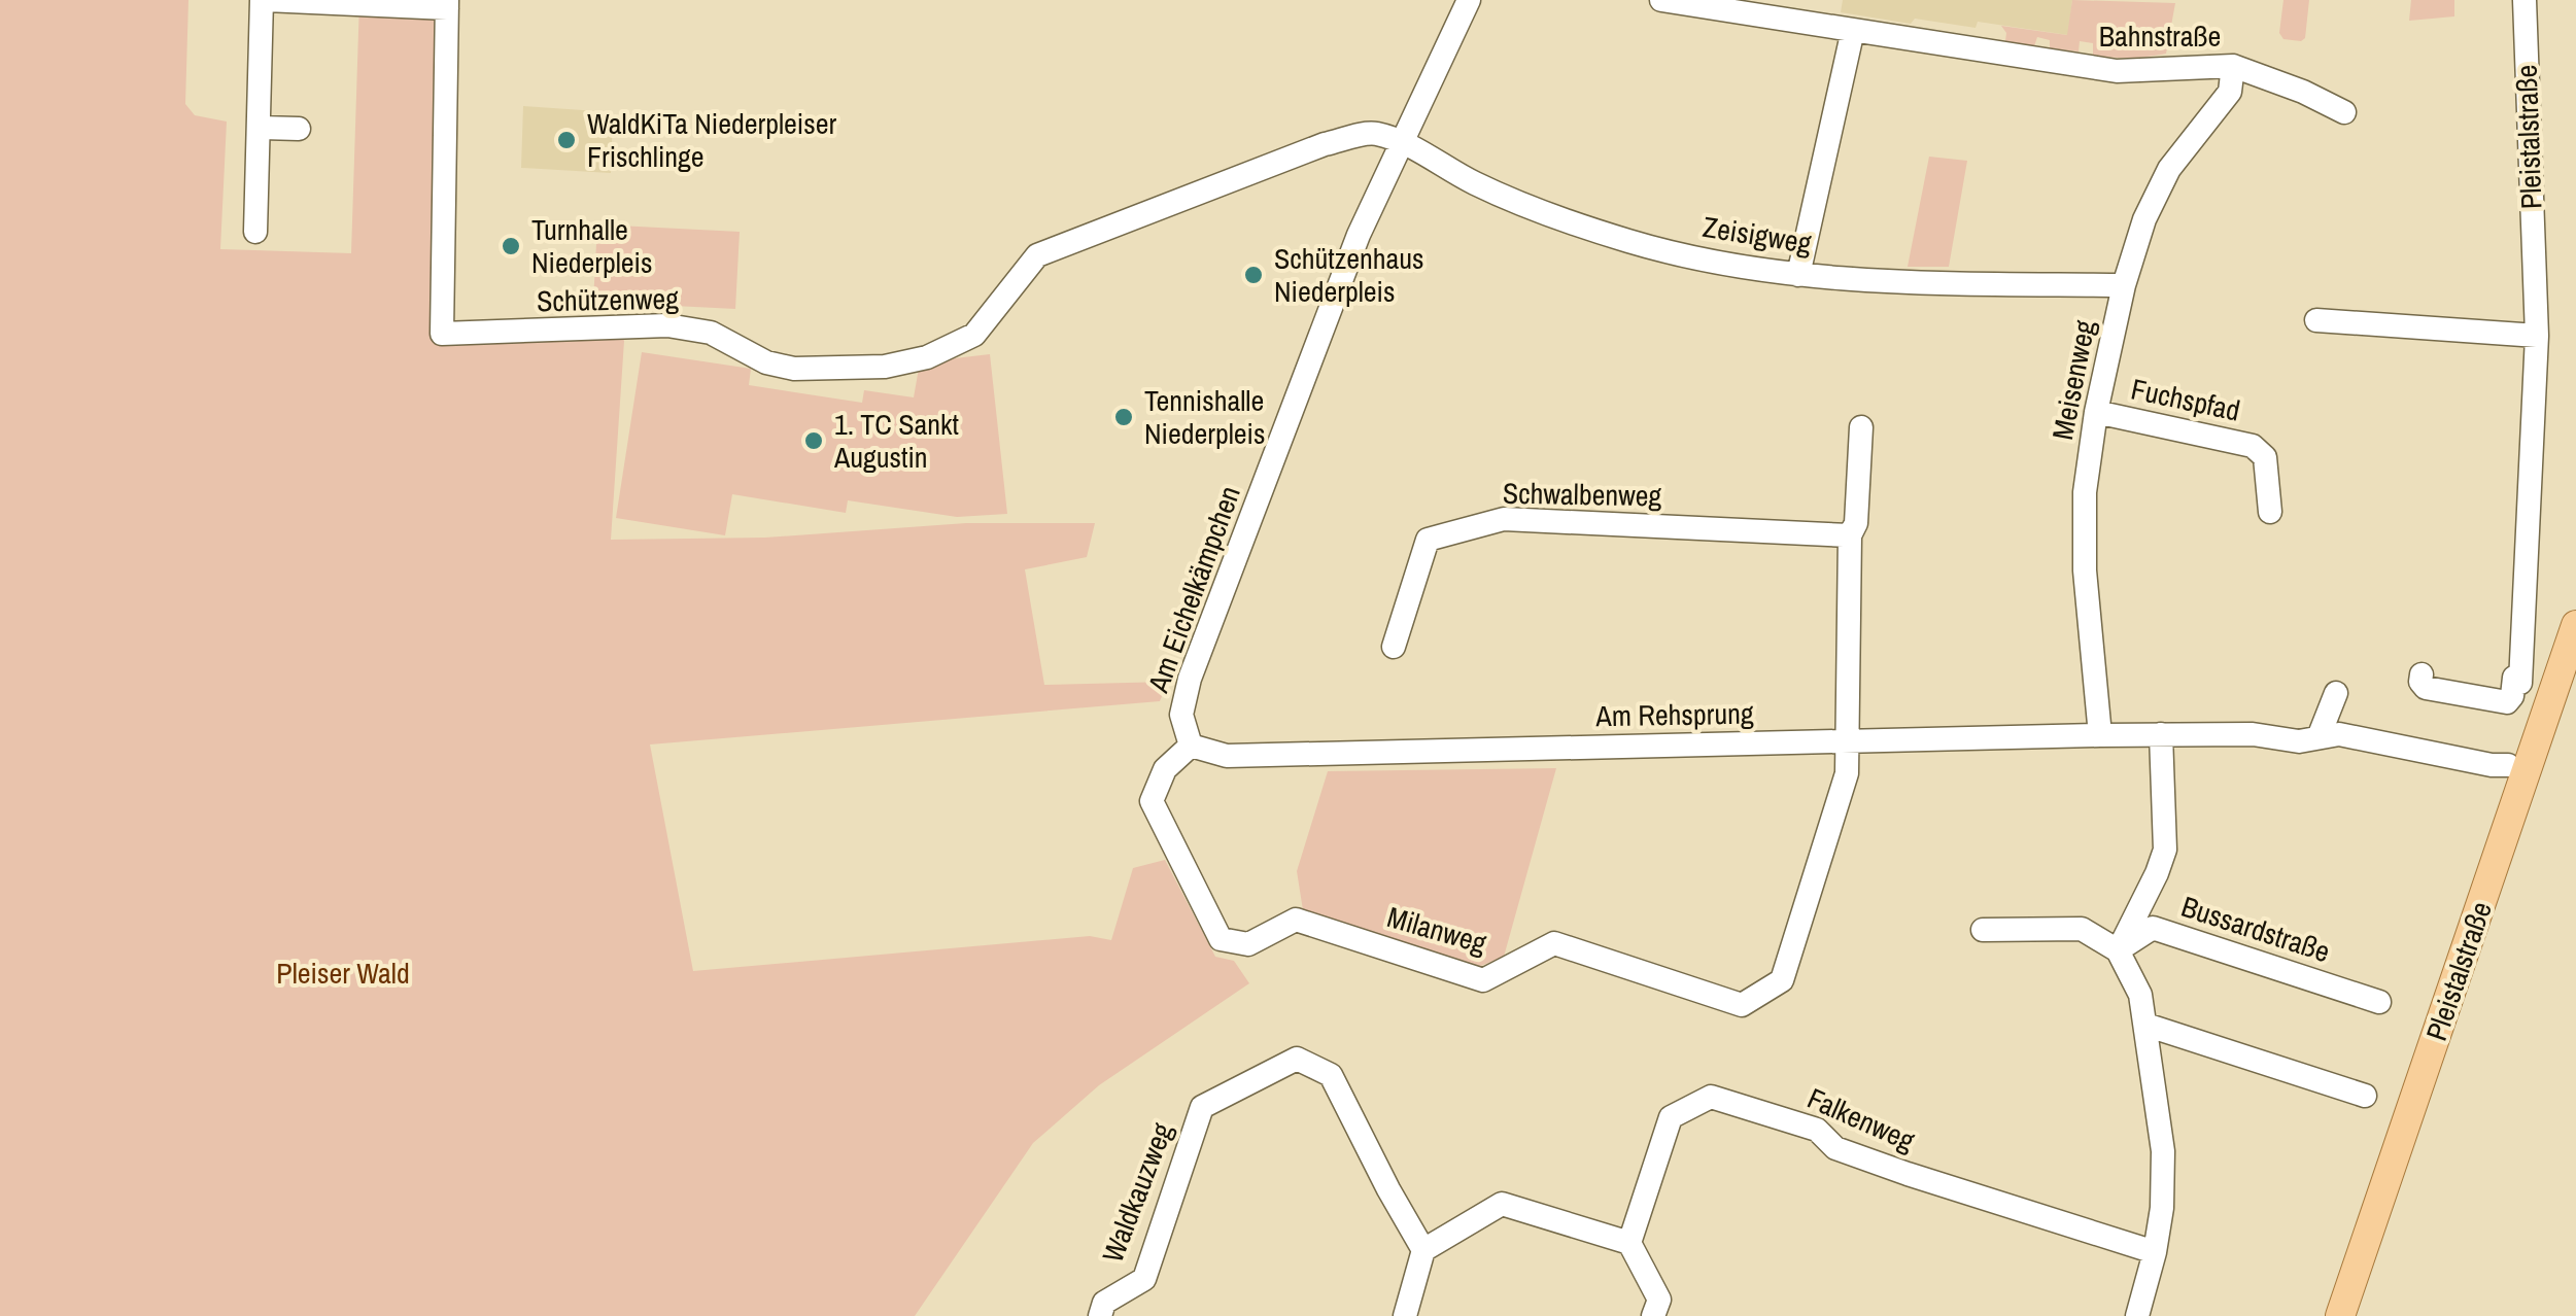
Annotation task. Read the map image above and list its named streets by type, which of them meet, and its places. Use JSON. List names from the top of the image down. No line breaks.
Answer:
{"streets":{"main road":["Pleistalstraße"],"street":["Bahnstraße","Zeisigweg","Schützenweg","Meisenweg","Fuchspfad","Schwalbenweg","Am Eichelkämpchen","Am Rehsprung","Bussardstraße","Milanweg","Falkenweg","Waldkauzweg"]},"crossings":[["Bahnstraße","Meisenweg"],["Zeisigweg","Schützenweg"],["Zeisigweg","Meisenweg"],["Zeisigweg","Am Eichelkämpchen"],["Schützenweg","Am Eichelkämpchen"],["Meisenweg","Fuchspfad"],["Meisenweg","Am Rehsprung"],["Am Eichelkämpchen","Am Rehsprung"],["Am Eichelkämpchen","Milanweg"],["Am Rehsprung","Milanweg"]],"parks":["Pleiser Wald"],"places":["WaldKiTa Niederpleiser Frischlinge","Turnhalle Niederpleis","Schützenhaus Niederpleis","Tennishalle Niederpleis","1. TC Sankt Augustin"]}
